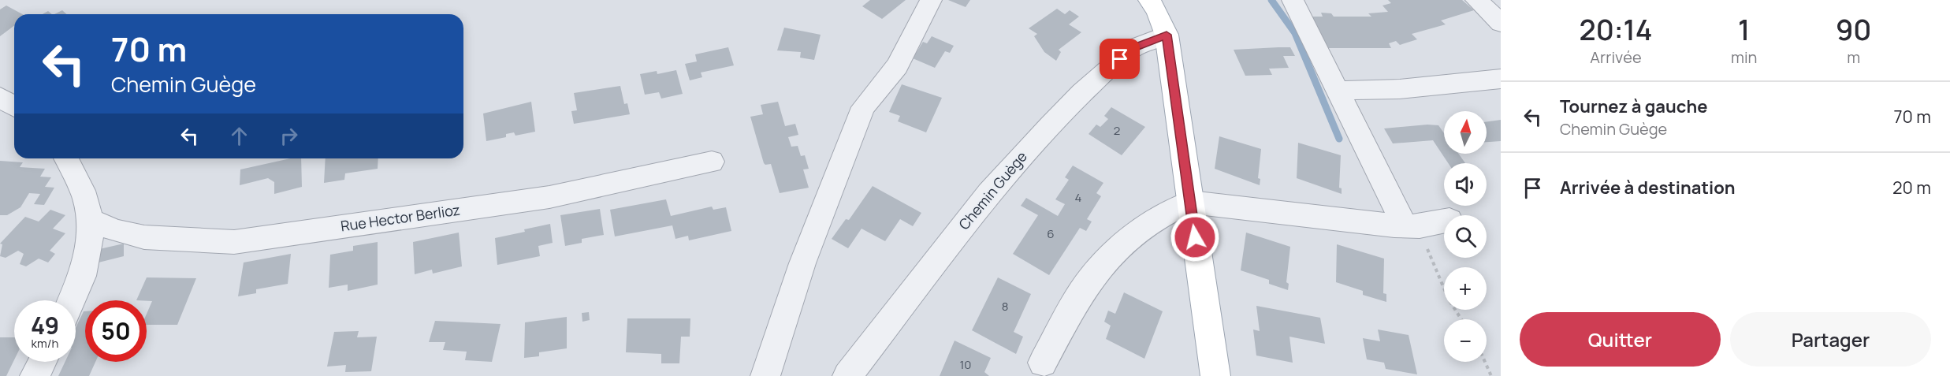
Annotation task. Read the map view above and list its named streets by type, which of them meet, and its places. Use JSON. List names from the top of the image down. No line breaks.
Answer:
{"streets":{"street":["Chemin Guège","Rue Hector Berlioz"]},"house_numbers":["2","4","6","8","10"],"north":"top","page":{"eta":["20:14","Arrivée","1","min","90","m"],"turn":["70 m","Chemin Guège"],"list":[{"name":"Tournez à gauche","note":"Chemin Guège","value":"70 m"},{"name":"Arrivée à destination","value":"20 m"}],"map_buttons":["+","−"],"speed":"49 km/h","limit":"50","buttons":["Quitter","Partager"]}}
